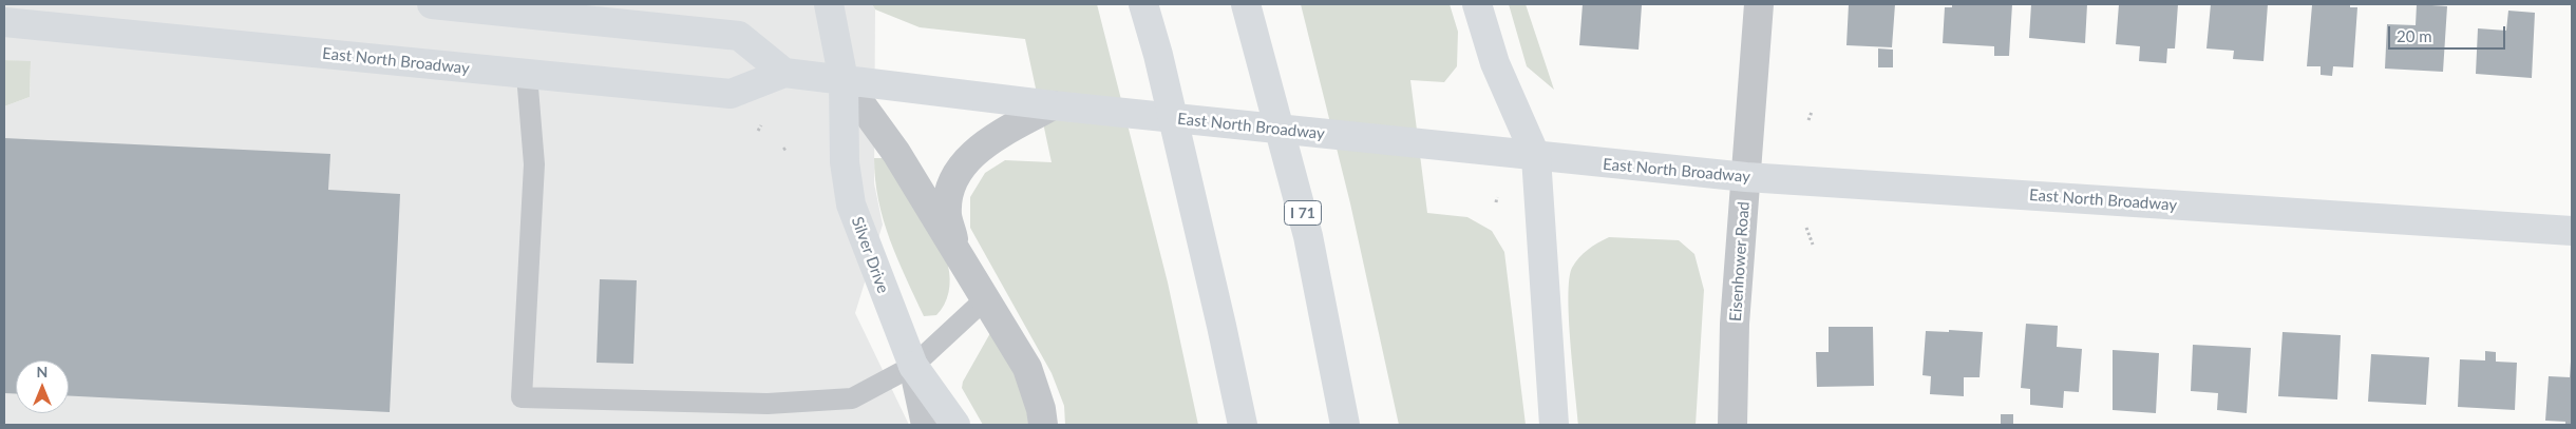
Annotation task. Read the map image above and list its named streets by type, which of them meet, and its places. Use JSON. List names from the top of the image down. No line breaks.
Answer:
{"streets":{"main road":["East North Broadway","I 71","Silver Drive"],"street":["Eisenhower Road"]},"crossings":[["East North Broadway","Silver Drive"],["East North Broadway","Eisenhower Road"]],"scale_bar":"20 m","north":"top"}
